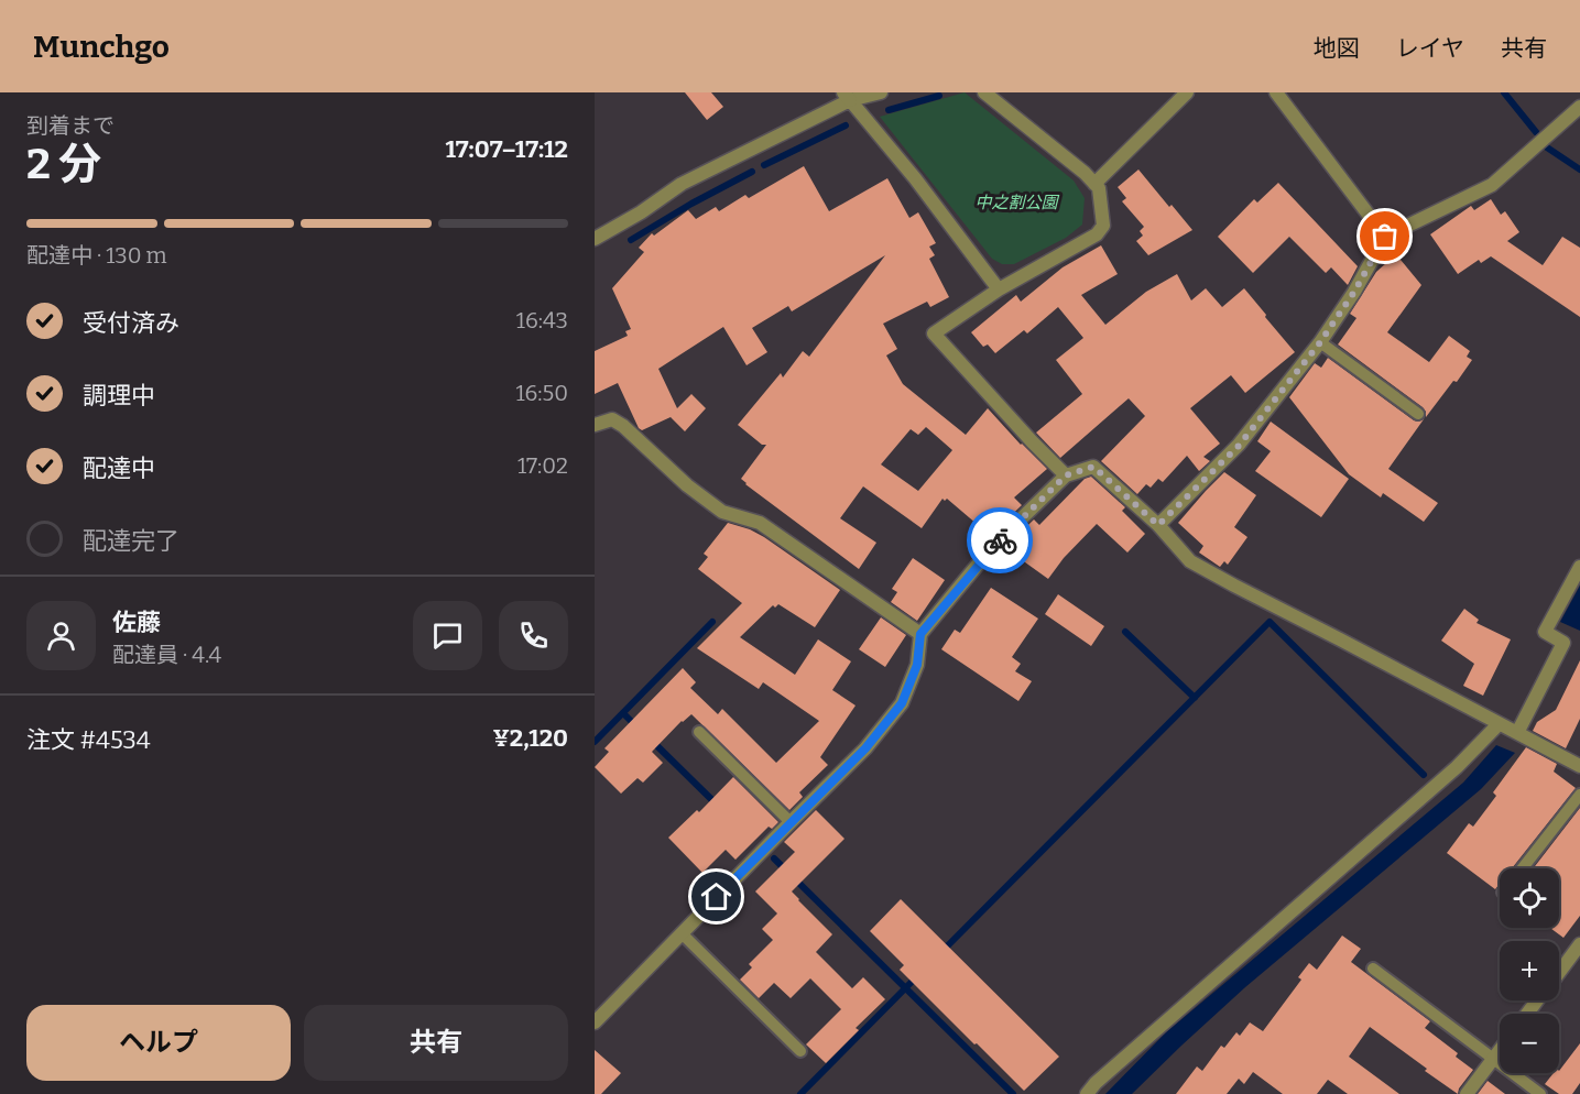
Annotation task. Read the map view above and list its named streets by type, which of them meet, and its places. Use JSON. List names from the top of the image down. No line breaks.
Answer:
{"parks":["中之割公園"],"page":{"header":"Munchgo","nav":["地図","レイヤ","共有"],"heading":["2 分","到着まで","17:07–17:12"],"panel":["佐藤","配達員 · 4.4","注文 #4534","¥2,120"],"bar":"配達中 · 130 m","list":[["受付済み","16:43"],["調理中","16:50"],["配達中","17:02"],"配達完了"],"map_buttons":["+","−"],"buttons":["ヘルプ","共有"]}}
